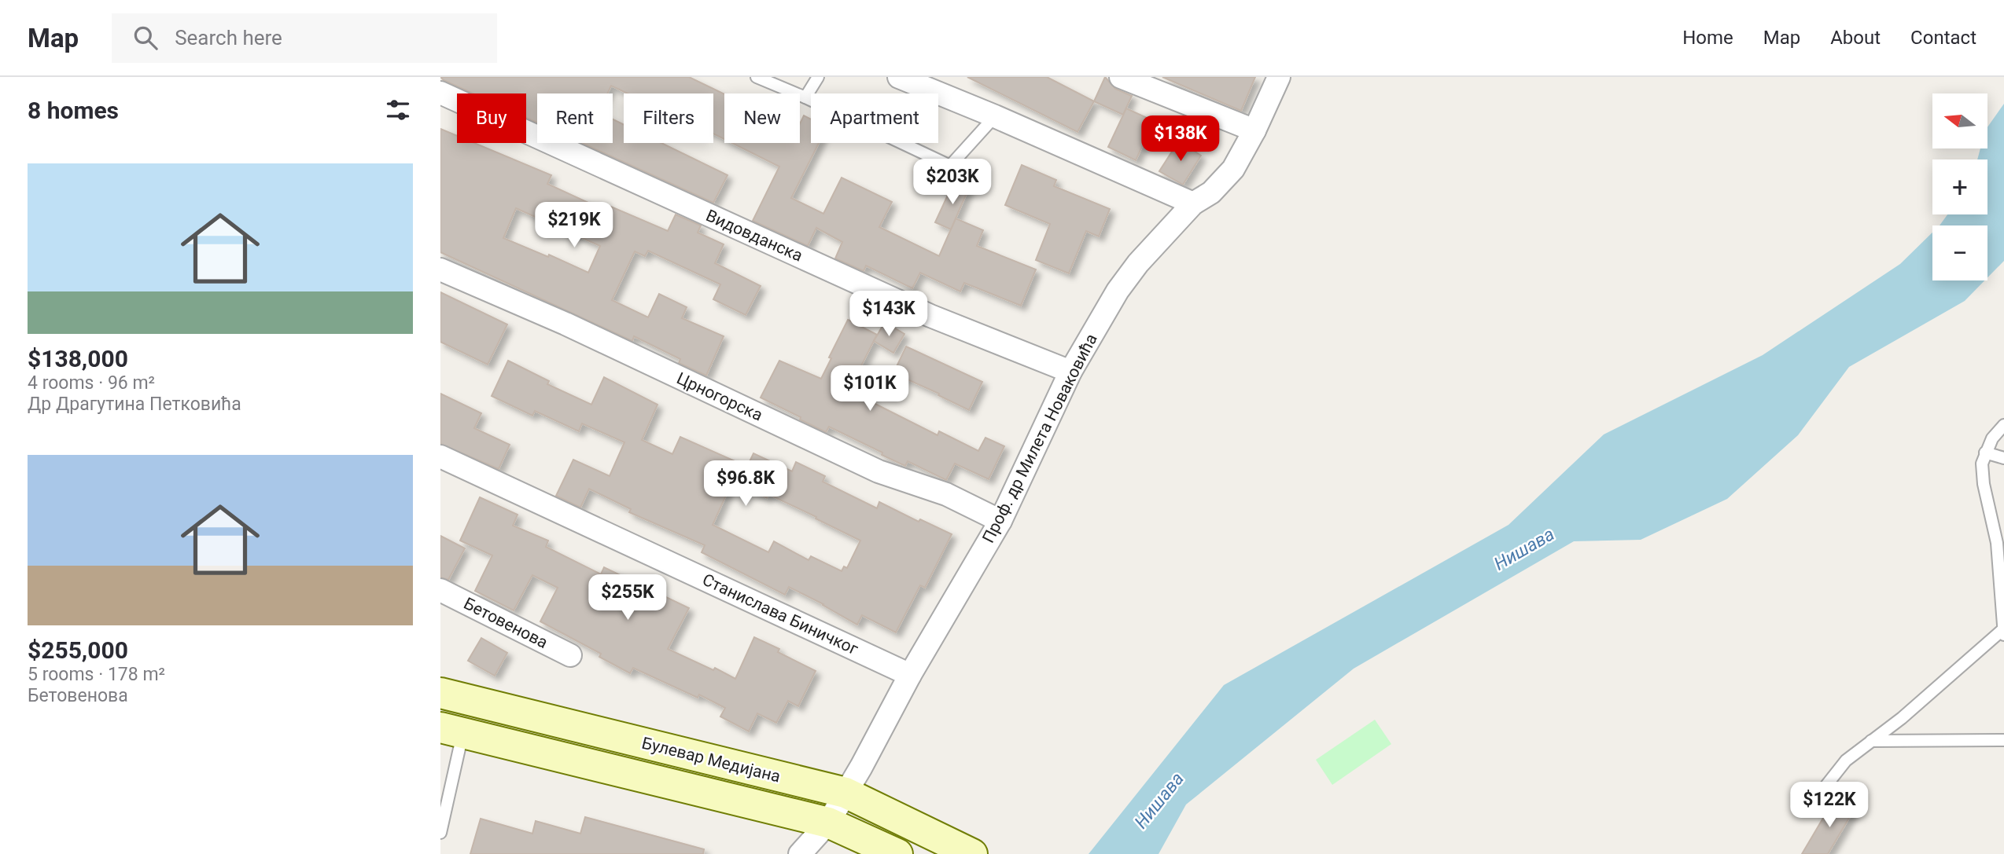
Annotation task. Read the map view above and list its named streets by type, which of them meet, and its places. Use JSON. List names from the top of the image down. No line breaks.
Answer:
{"streets":{"main road":["Булевар Медијана"],"street":["Видовданска","Црногорска","Проф. др Милета Новаковића","Станислава Биничког","Бетовенова"]},"crossings":[["Видовданска","Проф. др Милета Новаковића"],["Црногорска","Проф. др Милета Новаковића"],["Проф. др Милета Новаковића","Станислава Биничког"],["Проф. др Милета Новаковића","Булевар Медијана"]],"water":["Нишава"],"north":"left","page":{"header":"Map","search":"Search here","nav":["Home","Map","About","Contact"],"heading":"8 homes","map_buttons":["+","−"],"chip":["Buy","Rent","Filters","New","Apartment"],"price":["$138K","$203K","$219K","$143K","$101K","$96.8K","$255K","$122K"],"list":[{"name":"$138,000","note":"4 rooms · 96 m² · Др Драгутина Петковића"},{"name":"$255,000","note":"5 rooms · 178 m² · Бетовенова"}]}}
